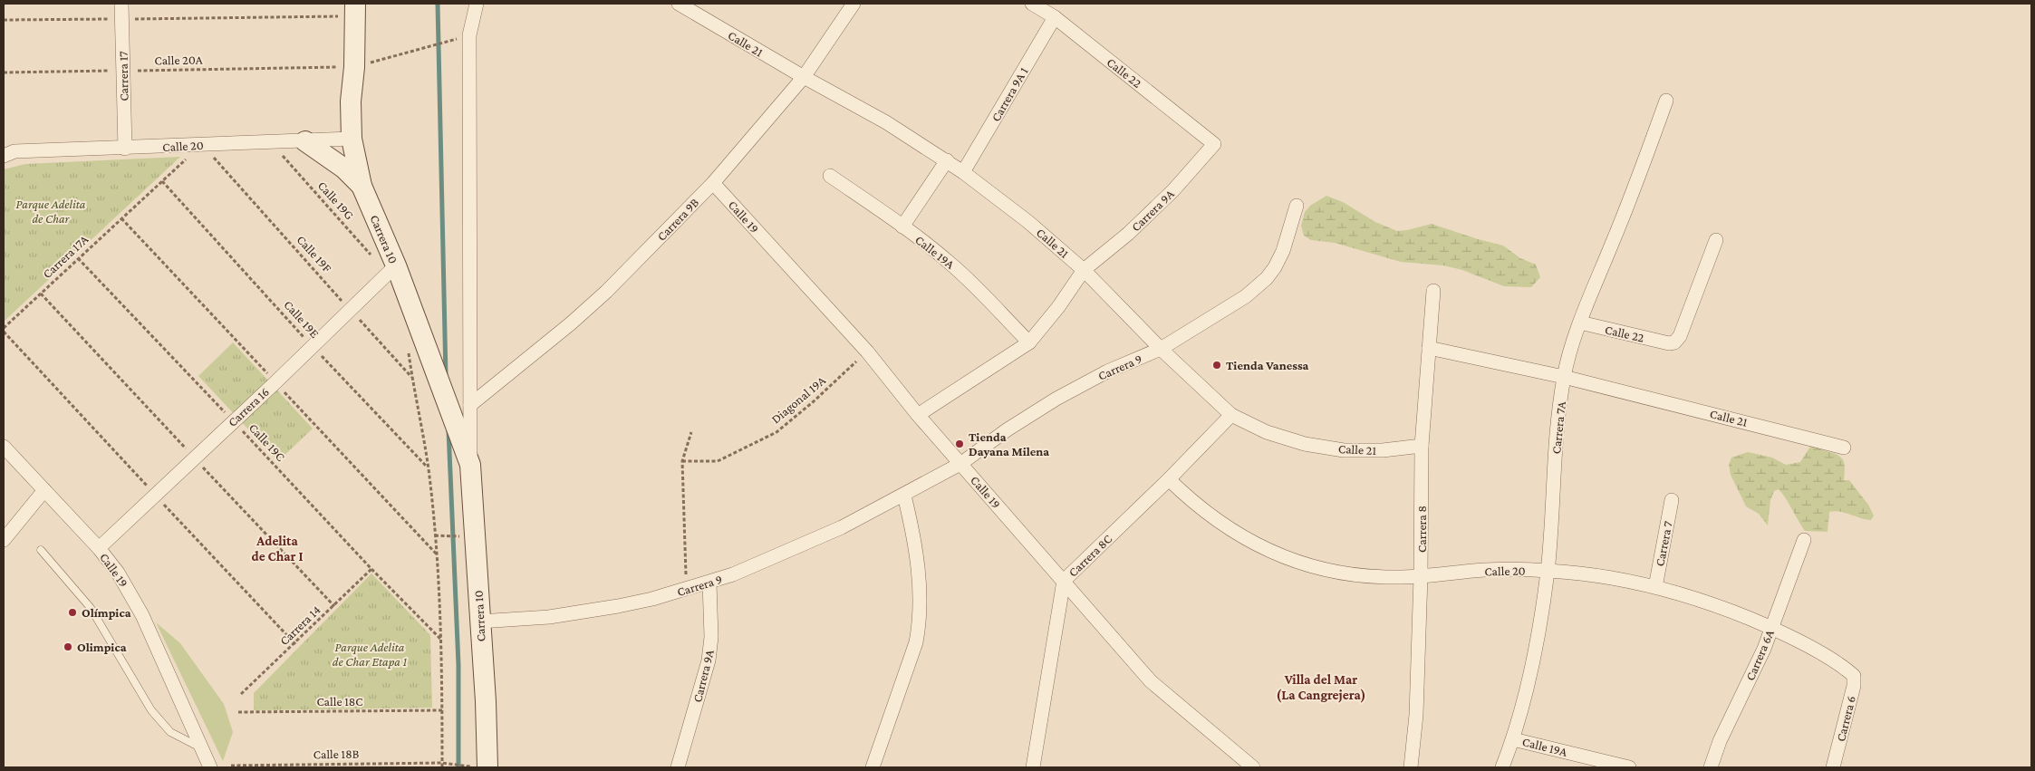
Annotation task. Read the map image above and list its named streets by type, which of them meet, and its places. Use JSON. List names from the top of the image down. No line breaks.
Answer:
{"streets":{"street":["Calle 21","Calle 22","Carrera 17","Carrera 9A 1","Calle 20","Carrera 9A","Calle 19","Carrera 9B","Carrera 10","Calle 19A","Carrera 9","Carrera 16","Carrera 7A","Carrera 8","Carrera 7","Carrera 8C","Carrera 6A","Carrera 6"],"path":["Calle 20A","Calle 19G","Calle 19F","Carrera 17A","Calle 19E","Diagonal 19A","Calle 19C","Carrera 14","Calle 18C","Calle 18B"]},"crossings":[["Calle 21","Carrera 9A 1"],["Calle 21","Carrera 9A"],["Calle 21","Carrera 9B"],["Calle 21","Carrera 9"],["Calle 21","Carrera 7A"],["Calle 21","Carrera 8"],["Calle 21","Carrera 8C"],["Calle 20A","Carrera 17"],["Calle 20A","Carrera 10"],["Calle 22","Carrera 9A 1"],["Calle 22","Carrera 9A"],["Calle 22","Carrera 7A"],["Carrera 17","Calle 20"],["Calle 20","Calle 19G"],["Calle 20","Carrera 10"],["Calle 20","Calle 19F"],["Calle 20","Carrera 17A"],["Calle 20","Carrera 7A"],["Calle 20","Carrera 8"],["Calle 20","Carrera 7"],["Calle 20","Carrera 8C"],["Calle 20","Carrera 6A"],["Calle 20","Carrera 6"],["Calle 19G","Carrera 10"],["Calle 19G","Carrera 16"],["Carrera 9A","Calle 19A"],["Carrera 9A","Carrera 9"],["Calle 19","Carrera 9B"],["Calle 19","Carrera 9"],["Calle 19","Diagonal 19A"],["Calle 19","Carrera 16"],["Calle 19","Carrera 8C"],["Carrera 9B","Carrera 10"],["Carrera 10","Carrera 9"],["Carrera 10","Carrera 16"],["Calle 19A","Carrera 7A"],["Calle 19F","Carrera 17A"],["Calle 19F","Carrera 16"],["Carrera 17A","Calle 19E"],["Carrera 17A","Calle 19C"],["Calle 19E","Carrera 16"],["Carrera 16","Calle 19C"],["Calle 19C","Carrera 14"]],"districts":["Adelita de Char I","Villa del Mar (La Cangrejera)"],"parks":["Parque Adelita de Char","Parque Adelita de Char Etapa 1"],"places":["Tienda Vanessa","Tienda Dayana Milena","Olímpica","Olimpica"]}
